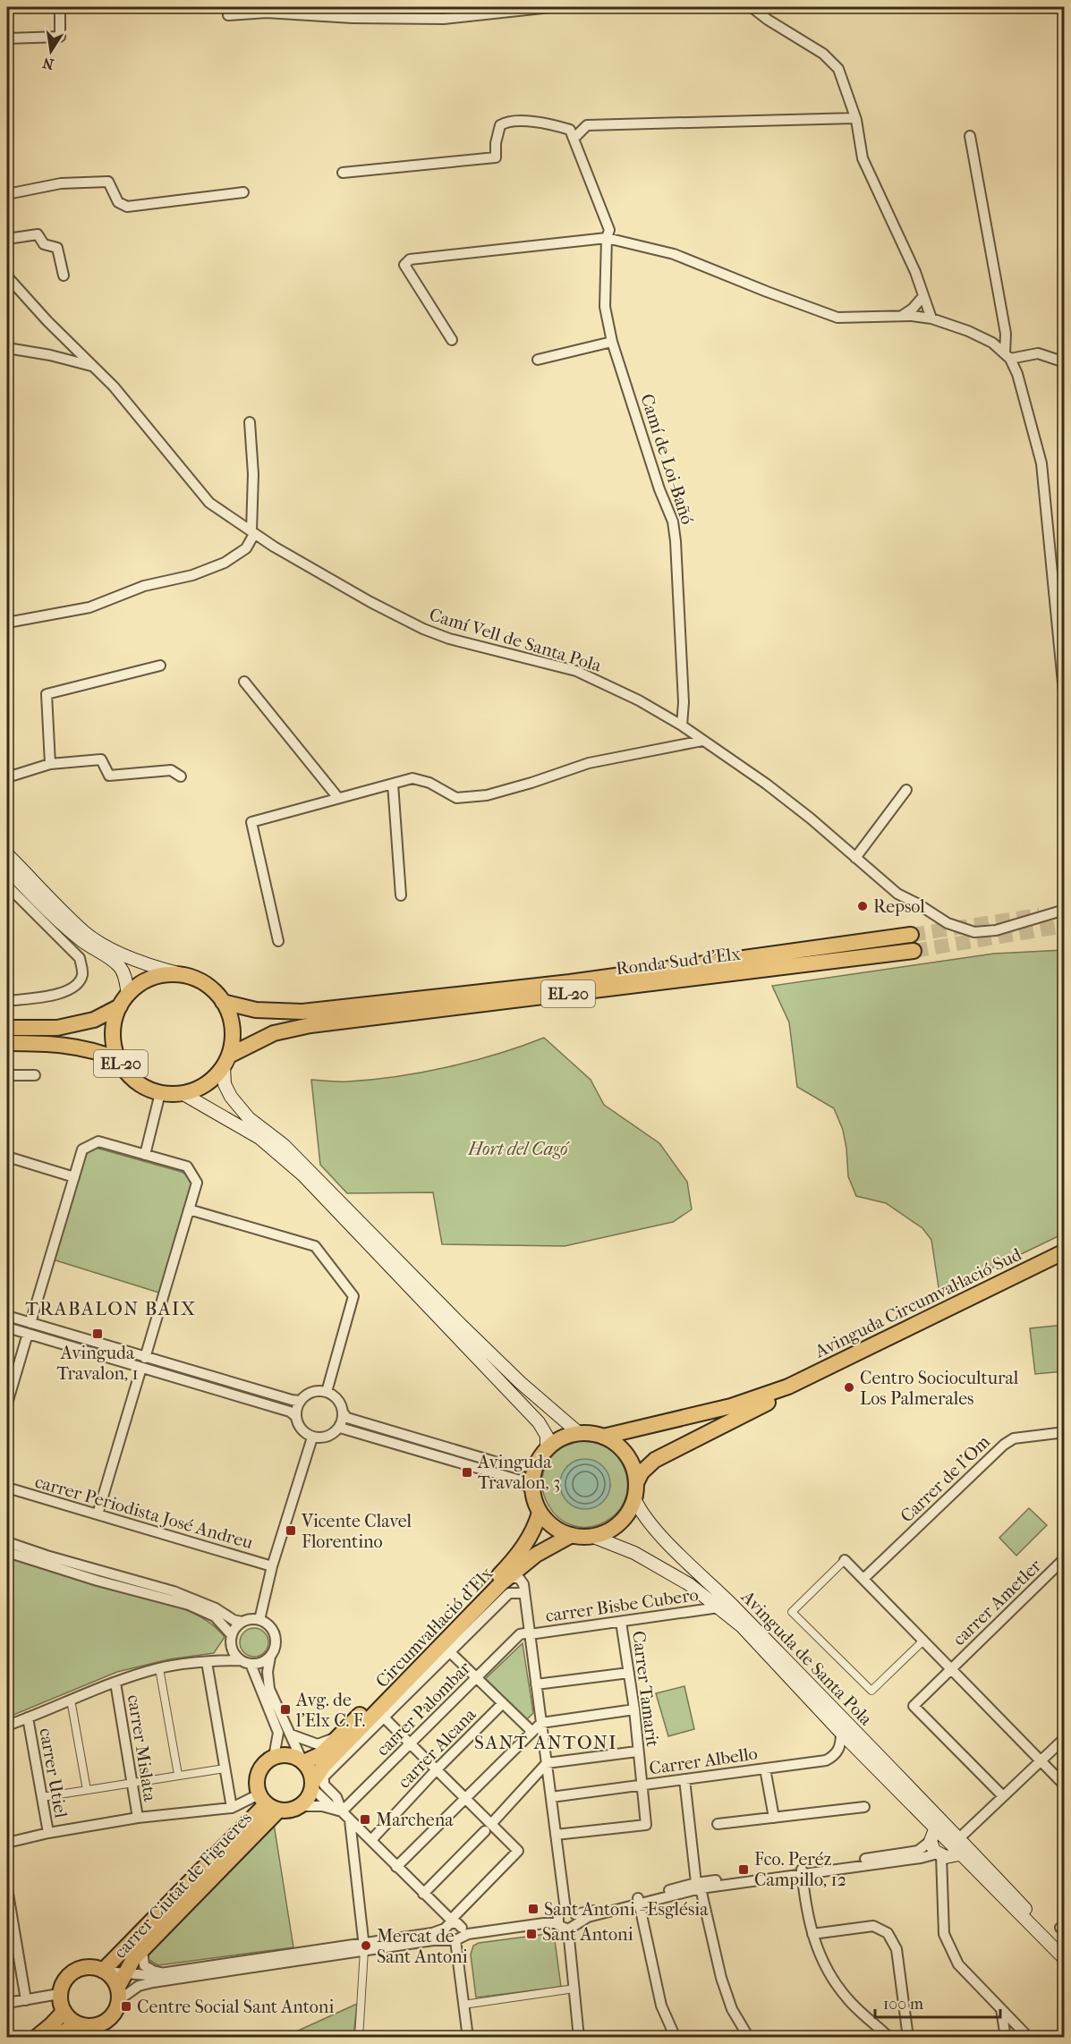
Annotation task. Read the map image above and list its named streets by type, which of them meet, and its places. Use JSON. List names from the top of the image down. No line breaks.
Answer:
{"streets":{"main road":["Ronda Sud d'Elx","EL-20","Avinguda Circumval·lació Sud","Circumval·lació d'Elx","Avinguda de Santa Pola","carrer Ciutat de Figueres"],"street":["Camí de Loi-Bañó","Camí Vell de Santa Pola","Carrer de l'Om","carrer Periodista José Andreu","carrer Ametler","carrer Bisbe Cubero","Carrer Tamarit","carrer Palombar","carrer Mislata","carrer Alcana","Carrer Albello","carrer Utiel"]},"crossings":[["Camí de Loi-Bañó","Camí Vell de Santa Pola"],["Ronda Sud d'Elx","EL-20"],["carrer Bisbe Cubero","Avinguda de Santa Pola"],["carrer Bisbe Cubero","Carrer Tamarit"],["carrer Bisbe Cubero","carrer Palombar"],["Circumval·lació d'Elx","Avinguda de Santa Pola"],["Circumval·lació d'Elx","carrer Ciutat de Figueres"],["Avinguda de Santa Pola","Carrer Albello"],["Carrer Tamarit","Carrer Albello"]],"districts":["TRABALON BAIX","SANT ANTONI"],"parks":["Hort del Cagó"],"places":{"other":["Repsol","Centro Sociocultural Los Palmerales","Mercat de Sant Antoni"],"transit":["Avinguda Travalon, 1","Avinguda Travalon, 3","Vicente Clavel Florentino","Avg. de l'Elx C. F.","Marchena","Fco. Peréz Campillo, 12","Sant Antoni - Església","Sant Antoni","Centre Social Sant Antoni"]},"scale_bar":"100 m","north":"bottom"}
